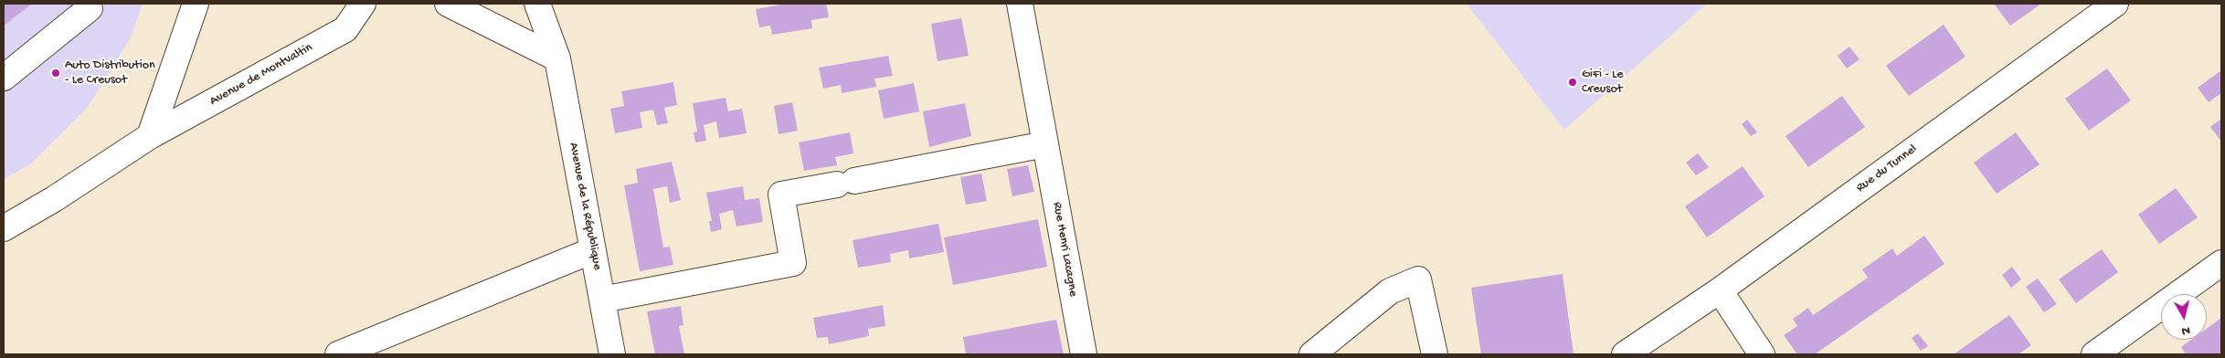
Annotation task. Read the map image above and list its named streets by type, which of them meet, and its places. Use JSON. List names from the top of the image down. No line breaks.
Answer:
{"streets":{"street":["Avenue de Montvaltin","Rue du Tunnel","Avenue de la République","Rue Henri Lacagne"]},"places":["Auto Distribution - Le Creusot","GiFi - Le Creusot"],"north":"bottom"}
